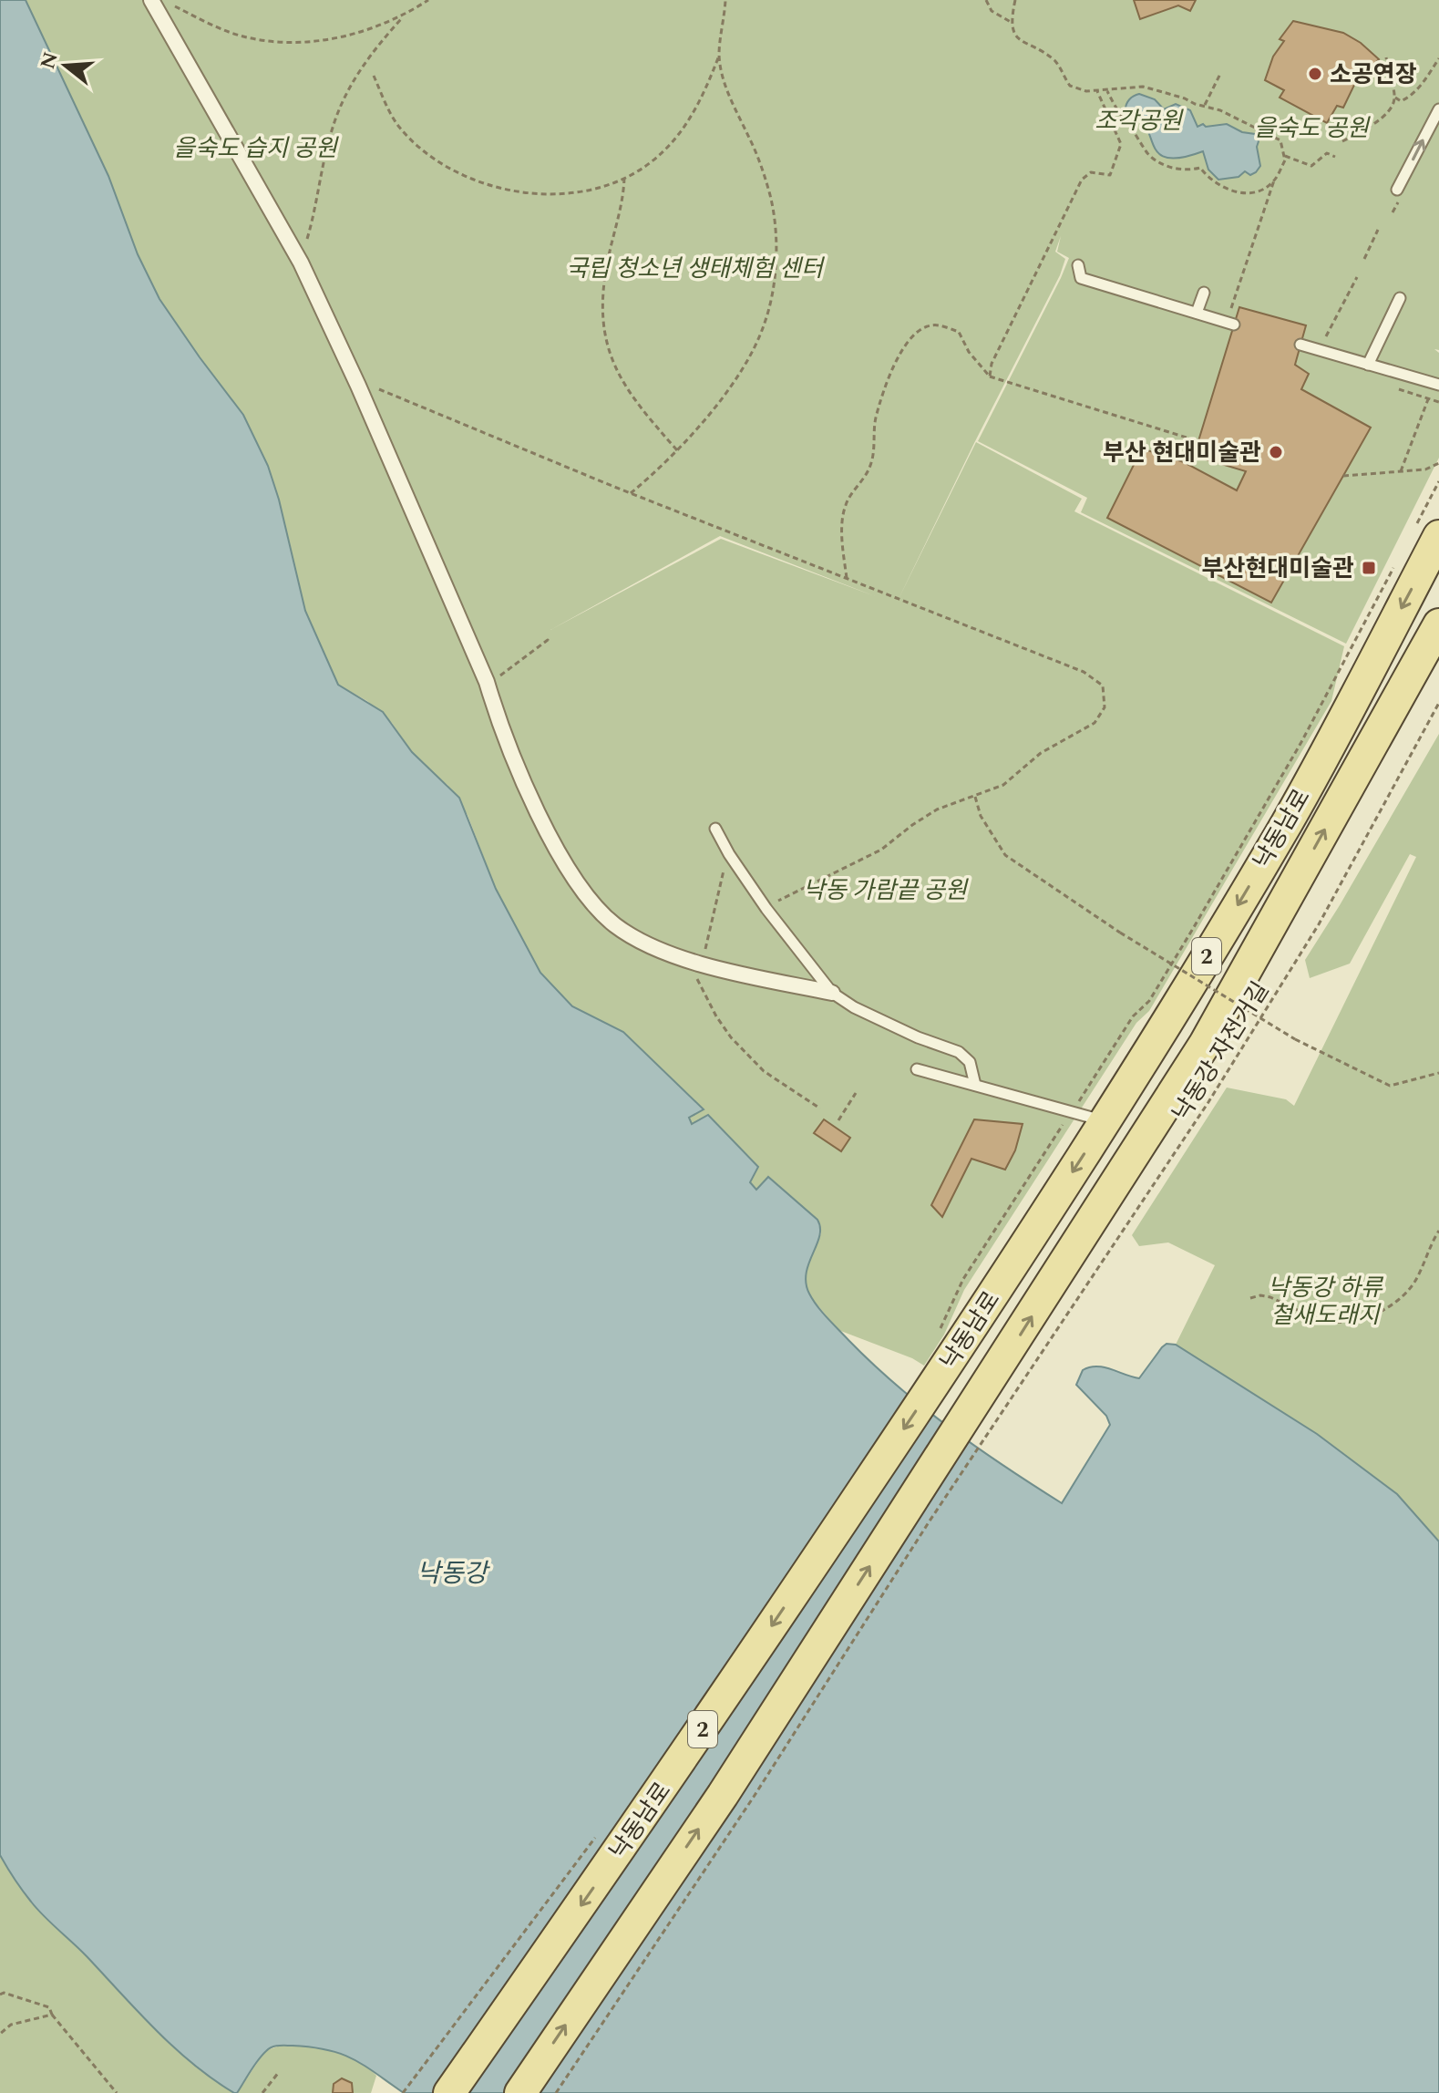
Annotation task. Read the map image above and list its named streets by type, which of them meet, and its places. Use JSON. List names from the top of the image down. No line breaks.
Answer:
{"streets":{"main road":["낙동남로","2"],"path":["낙동강 자전거길"]},"crossings":[["낙동남로","낙동강 자전거길"]],"water":["낙동강"],"parks":["조각공원","을숙도 공원","을숙도 습지 공원","국립 청소년 생태체험 센터","낙동 가람끝 공원","낙동강 하류 철새도래지"],"places":{"other":["소공연장","부산 현대미술관"],"transit":["부산현대미술관"]},"north":"left"}
